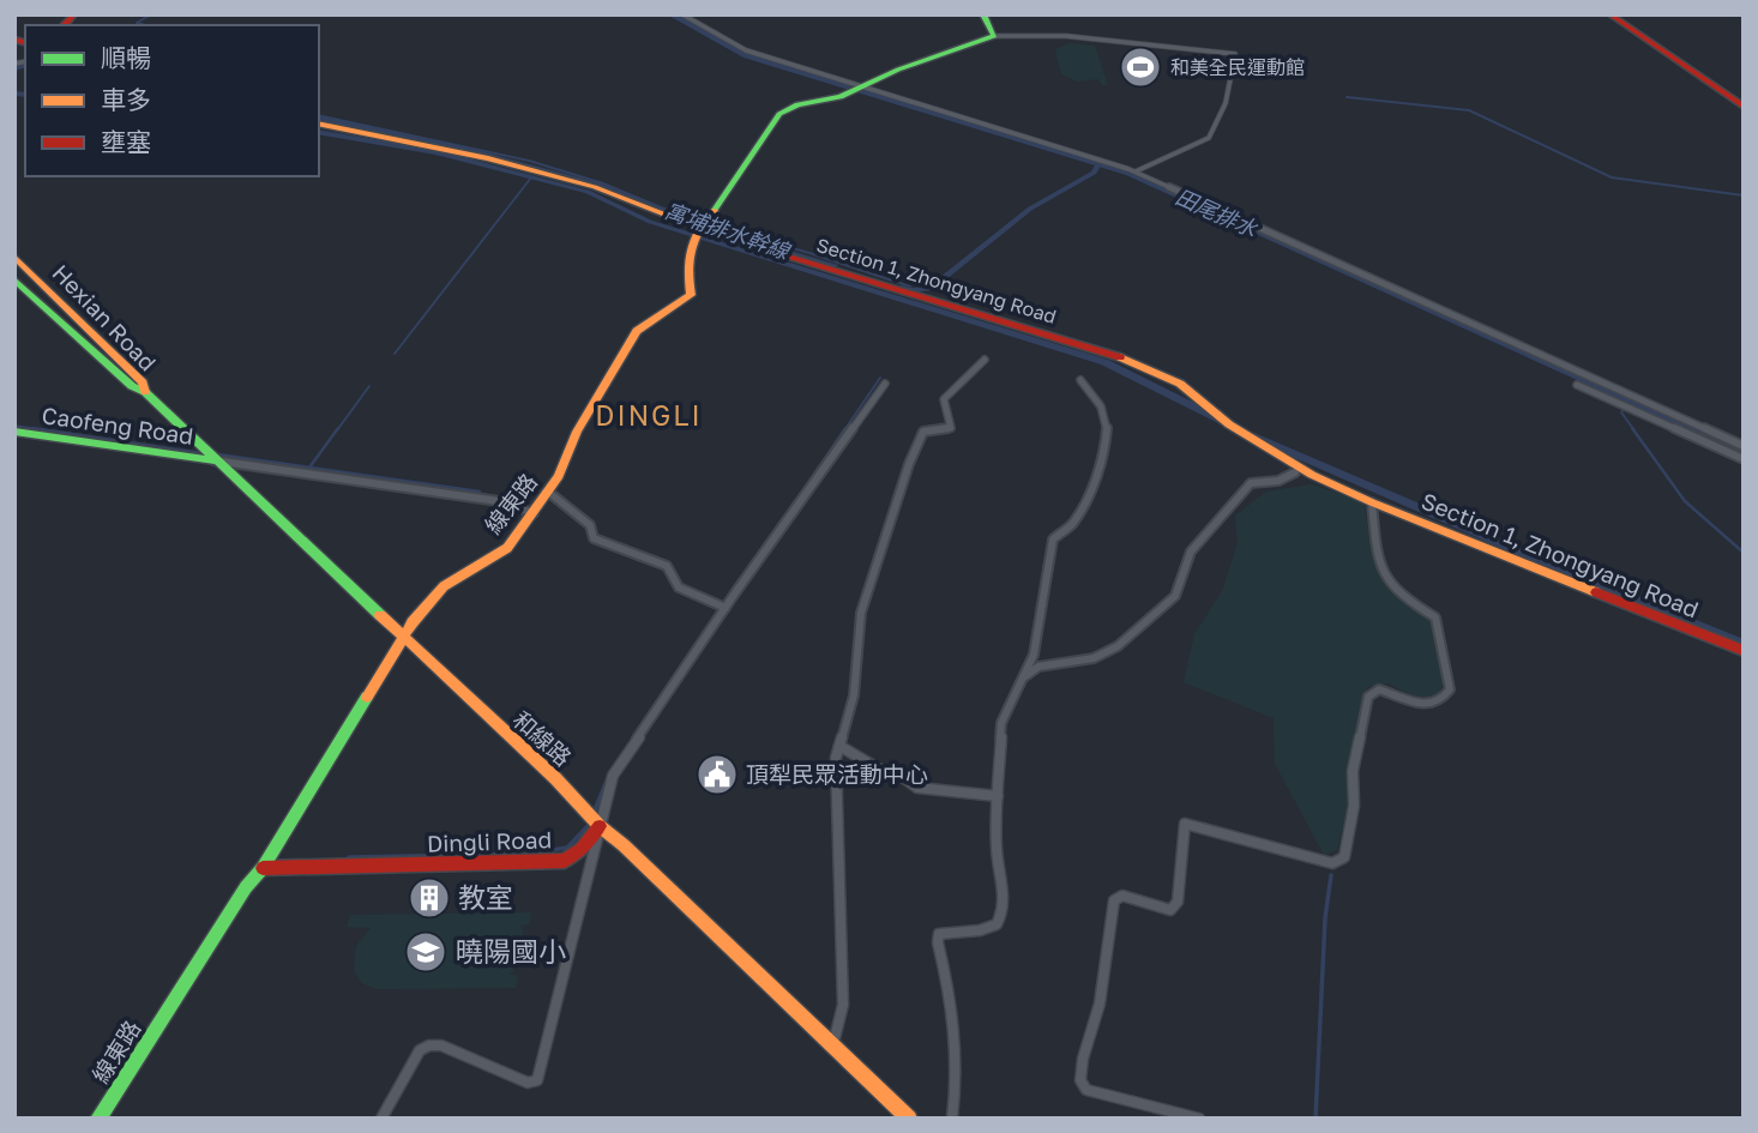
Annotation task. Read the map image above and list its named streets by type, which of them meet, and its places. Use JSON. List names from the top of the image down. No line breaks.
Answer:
{"streets":{"street":["Section 1, Zhongyang Road","Hexian Road","Caofeng Road","線東路","和線路","Dingli Road"]},"crossings":[["Section 1, Zhongyang Road","線東路"],["Hexian Road","和線路"],["Caofeng Road","和線路"],["線東路","和線路"],["線東路","Dingli Road"],["和線路","Dingli Road"]],"districts":["DINGLI"],"water":["田尾排水","寓埔排水幹線"],"places":{"sports":["和美全民運動館"],"public building":["頂犁民眾活動中心"],"building":["教室"],"school or university":["曉陽國小"]},"legend":["順暢","車多","壅塞"]}
